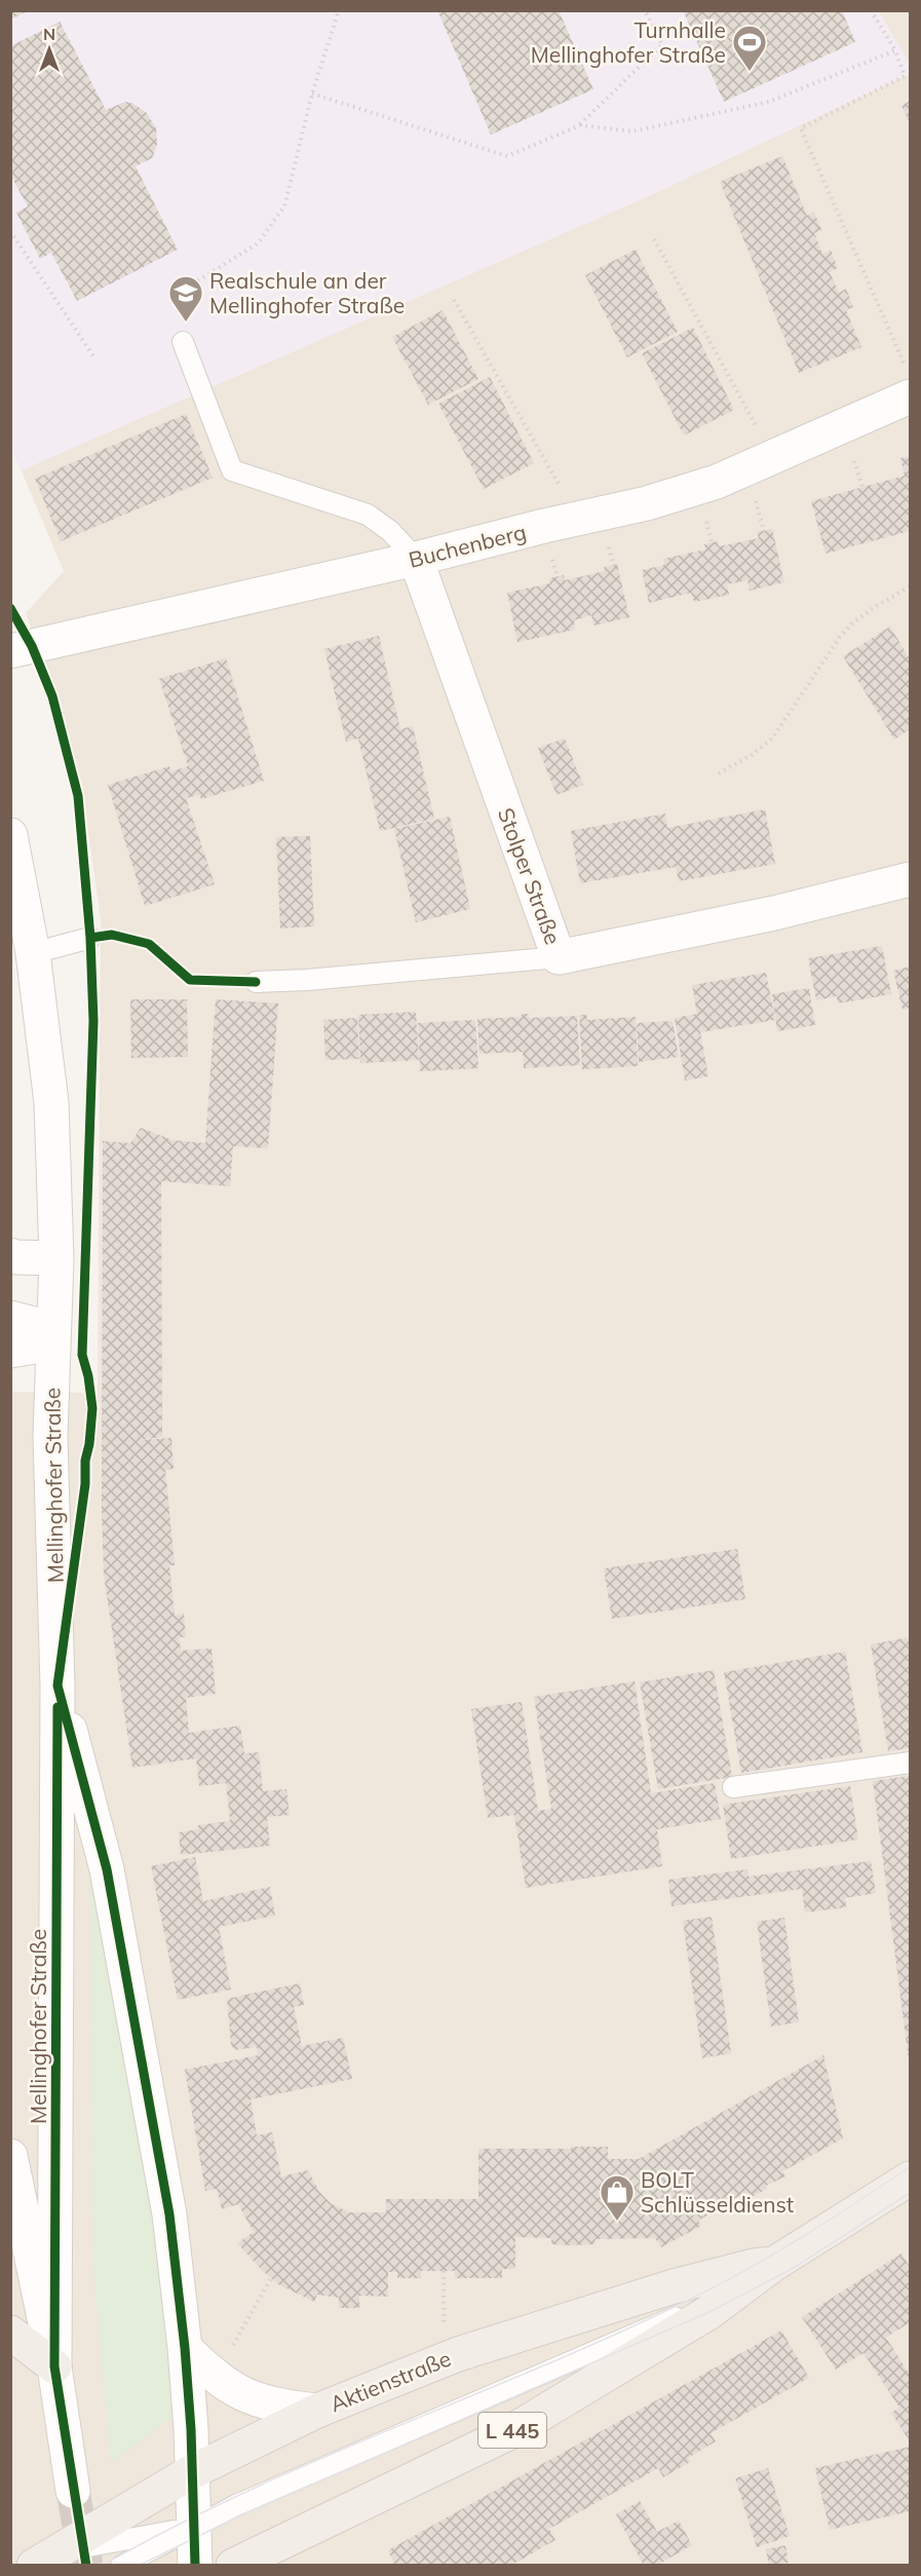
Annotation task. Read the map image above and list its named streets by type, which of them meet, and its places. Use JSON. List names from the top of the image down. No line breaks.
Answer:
{"streets":{"main road":["Buchenberg","Stolper Straße","Mellinghofer Straße","Aktienstraße","L 445"]},"crossings":[["Buchenberg","Stolper Straße"]],"places":{"sports":["Turnhalle Mellinghofer Straße"],"school or university":["Realschule an der Mellinghofer Straße"],"shop":["BOLT Schlüsseldienst"]},"north":"top"}
